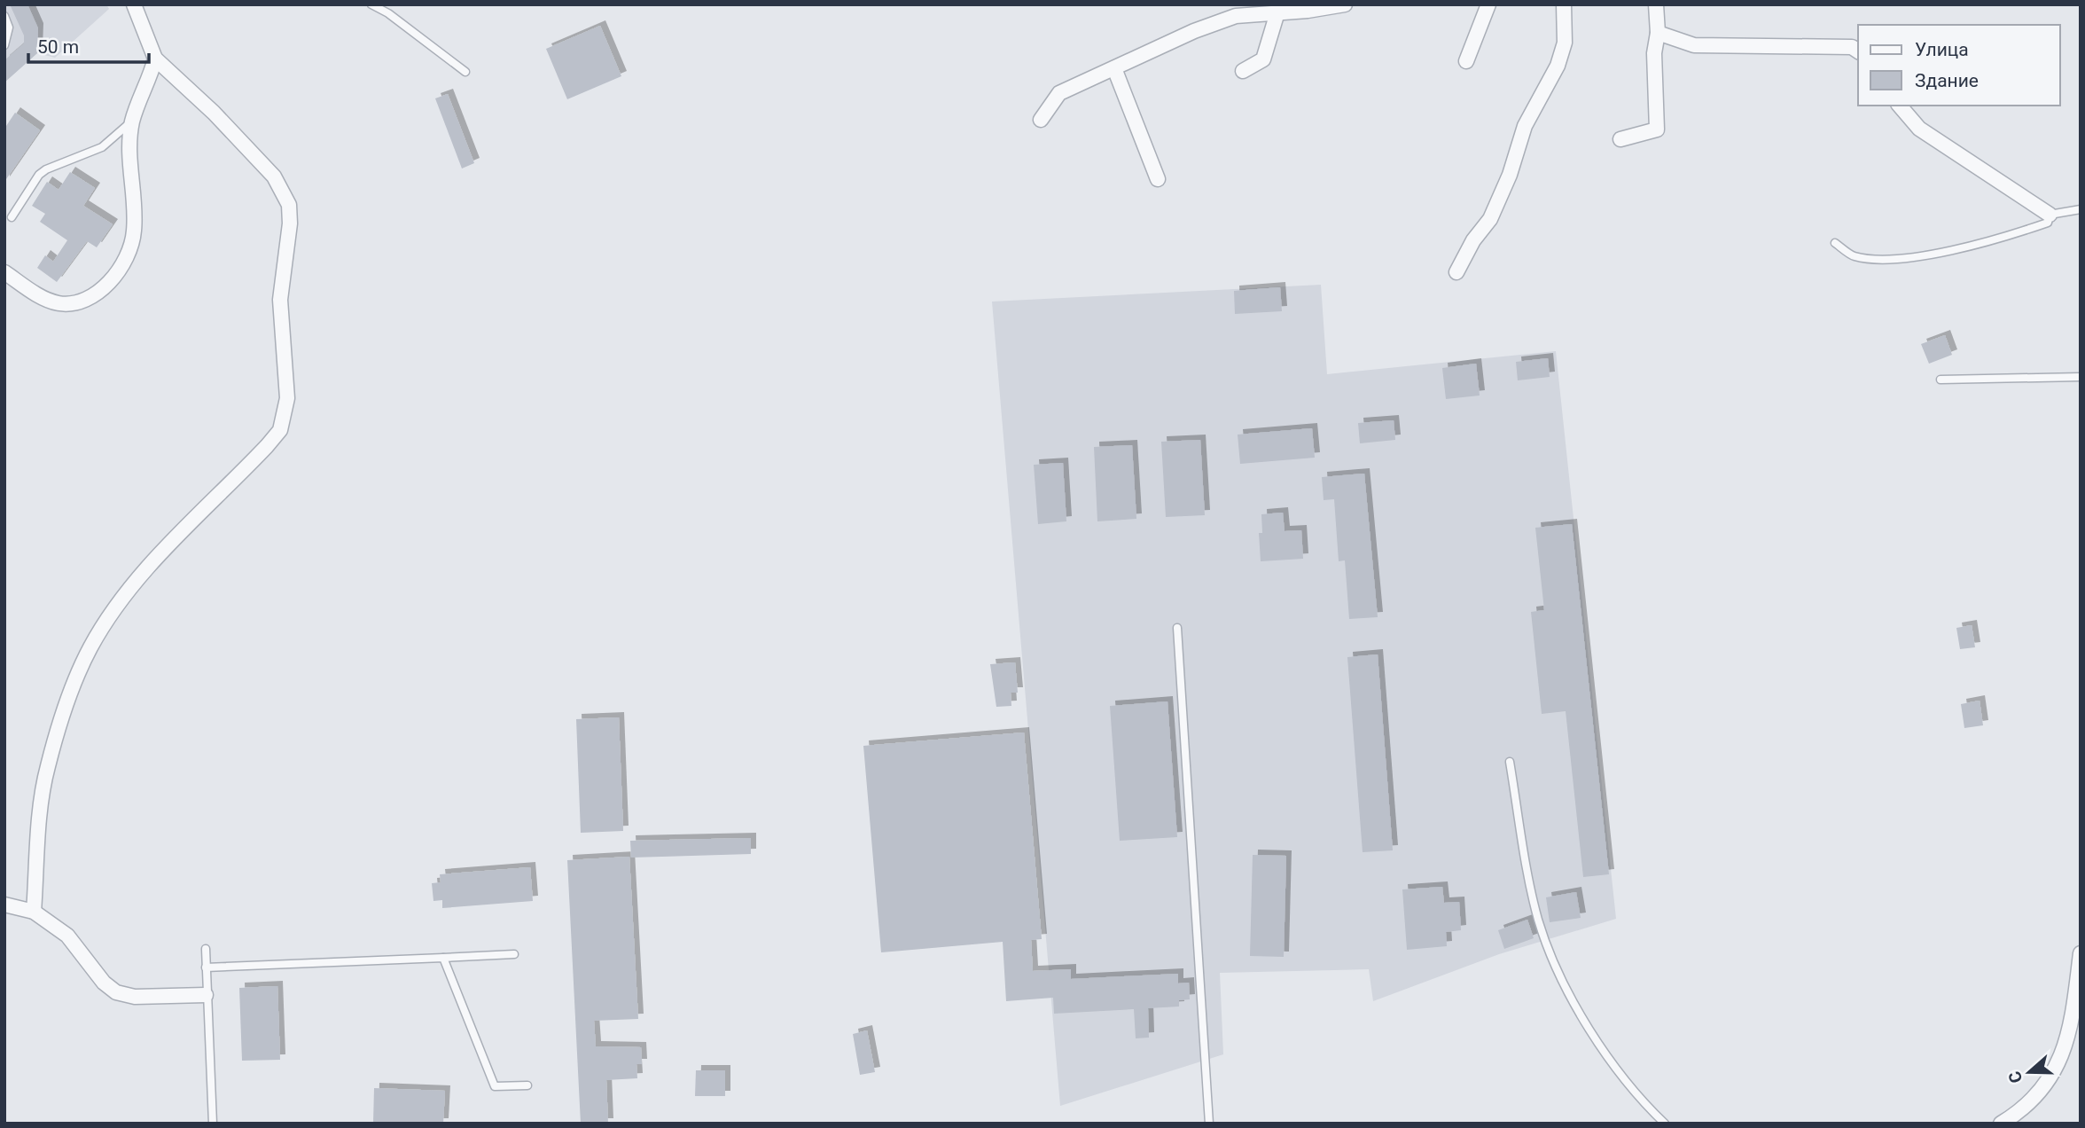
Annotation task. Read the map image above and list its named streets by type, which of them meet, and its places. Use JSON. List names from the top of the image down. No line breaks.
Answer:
{"legend":["Улица","Здание"],"scale_bar":"50 m","north":"left"}
